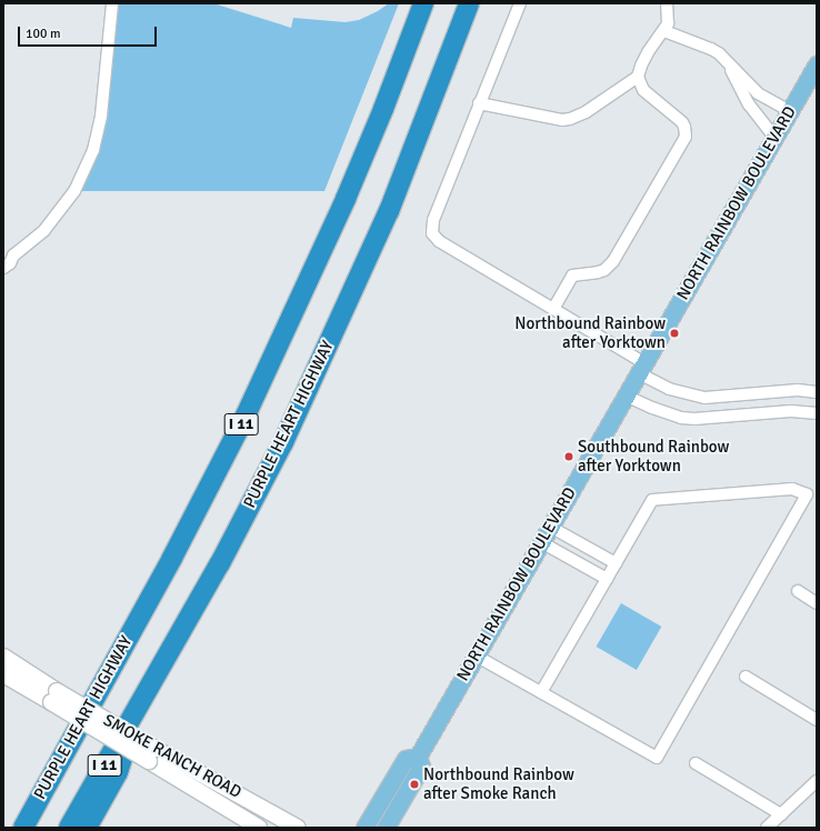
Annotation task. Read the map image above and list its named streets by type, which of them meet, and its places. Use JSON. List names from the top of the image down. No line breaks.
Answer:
{"streets":{"highway":["I 11","PURPLE HEART HIGHWAY"],"main road":["NORTH RAINBOW BOULEVARD","SMOKE RANCH ROAD"]},"places":["Northbound Rainbow after Yorktown","Southbound Rainbow after Yorktown","Northbound Rainbow after Smoke Ranch"],"scale_bar":"100 m"}
